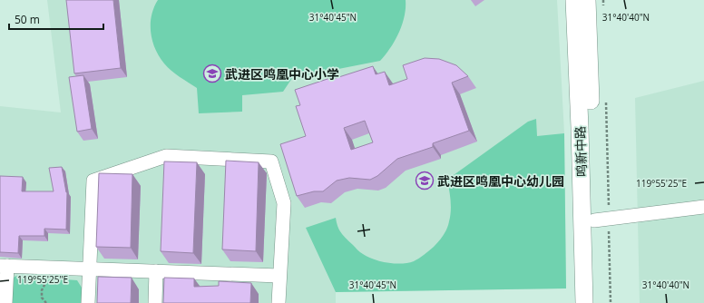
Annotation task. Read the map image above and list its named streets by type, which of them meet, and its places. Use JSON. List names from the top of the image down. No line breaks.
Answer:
{"streets":{"main road":["鸣新中路"]},"places":{"school or university":["武进区鸣凰中心小学","武进区鸣凰中心幼儿园"]},"scale_bar":"50 m","coordinates":["31°40'45\"N","31°40'40\"N","119°55'25\"E"]}
